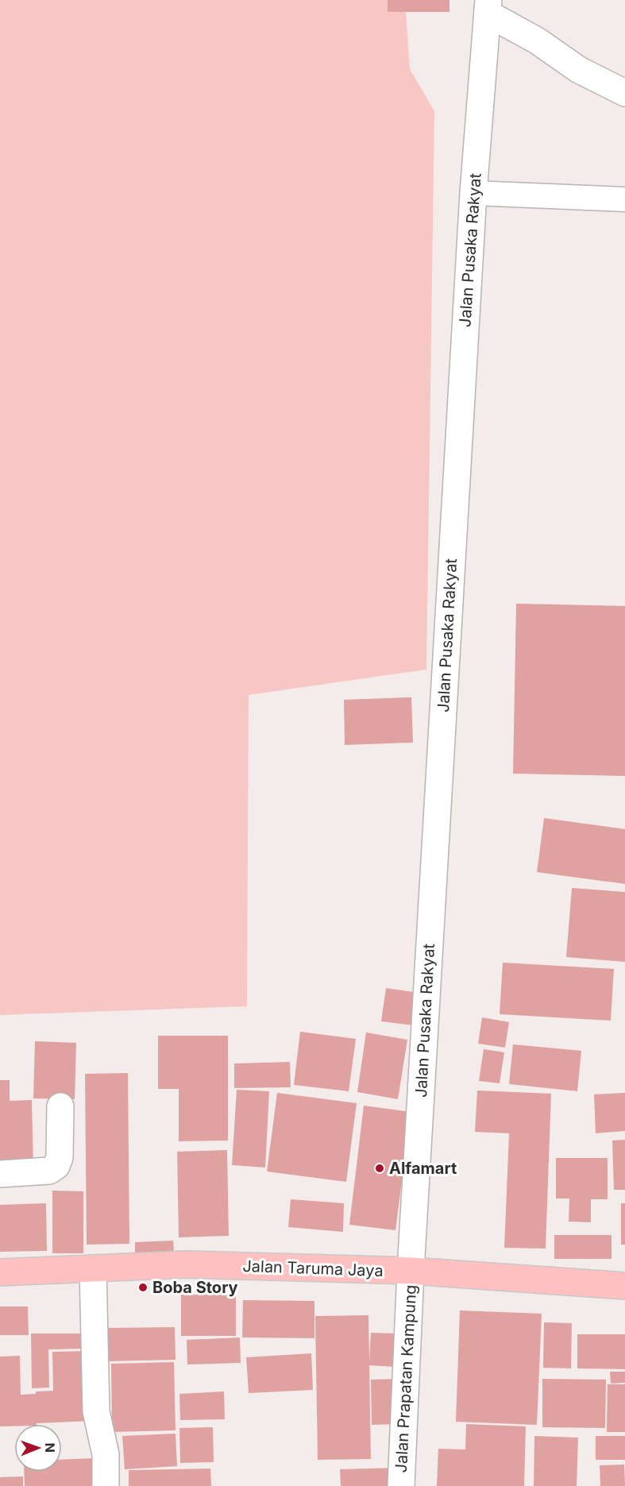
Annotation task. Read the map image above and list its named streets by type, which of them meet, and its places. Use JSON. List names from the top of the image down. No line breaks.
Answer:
{"streets":{"main road":["Jalan Taruma Jaya"],"street":["Jalan Pusaka Rakyat","Jalan Prapatan Kampung"]},"crossings":[["Jalan Pusaka Rakyat","Jalan Taruma Jaya"],["Jalan Pusaka Rakyat","Jalan Prapatan Kampung"],["Jalan Taruma Jaya","Jalan Prapatan Kampung"]],"places":["Alfamart","Boba Story"],"north":"right"}
